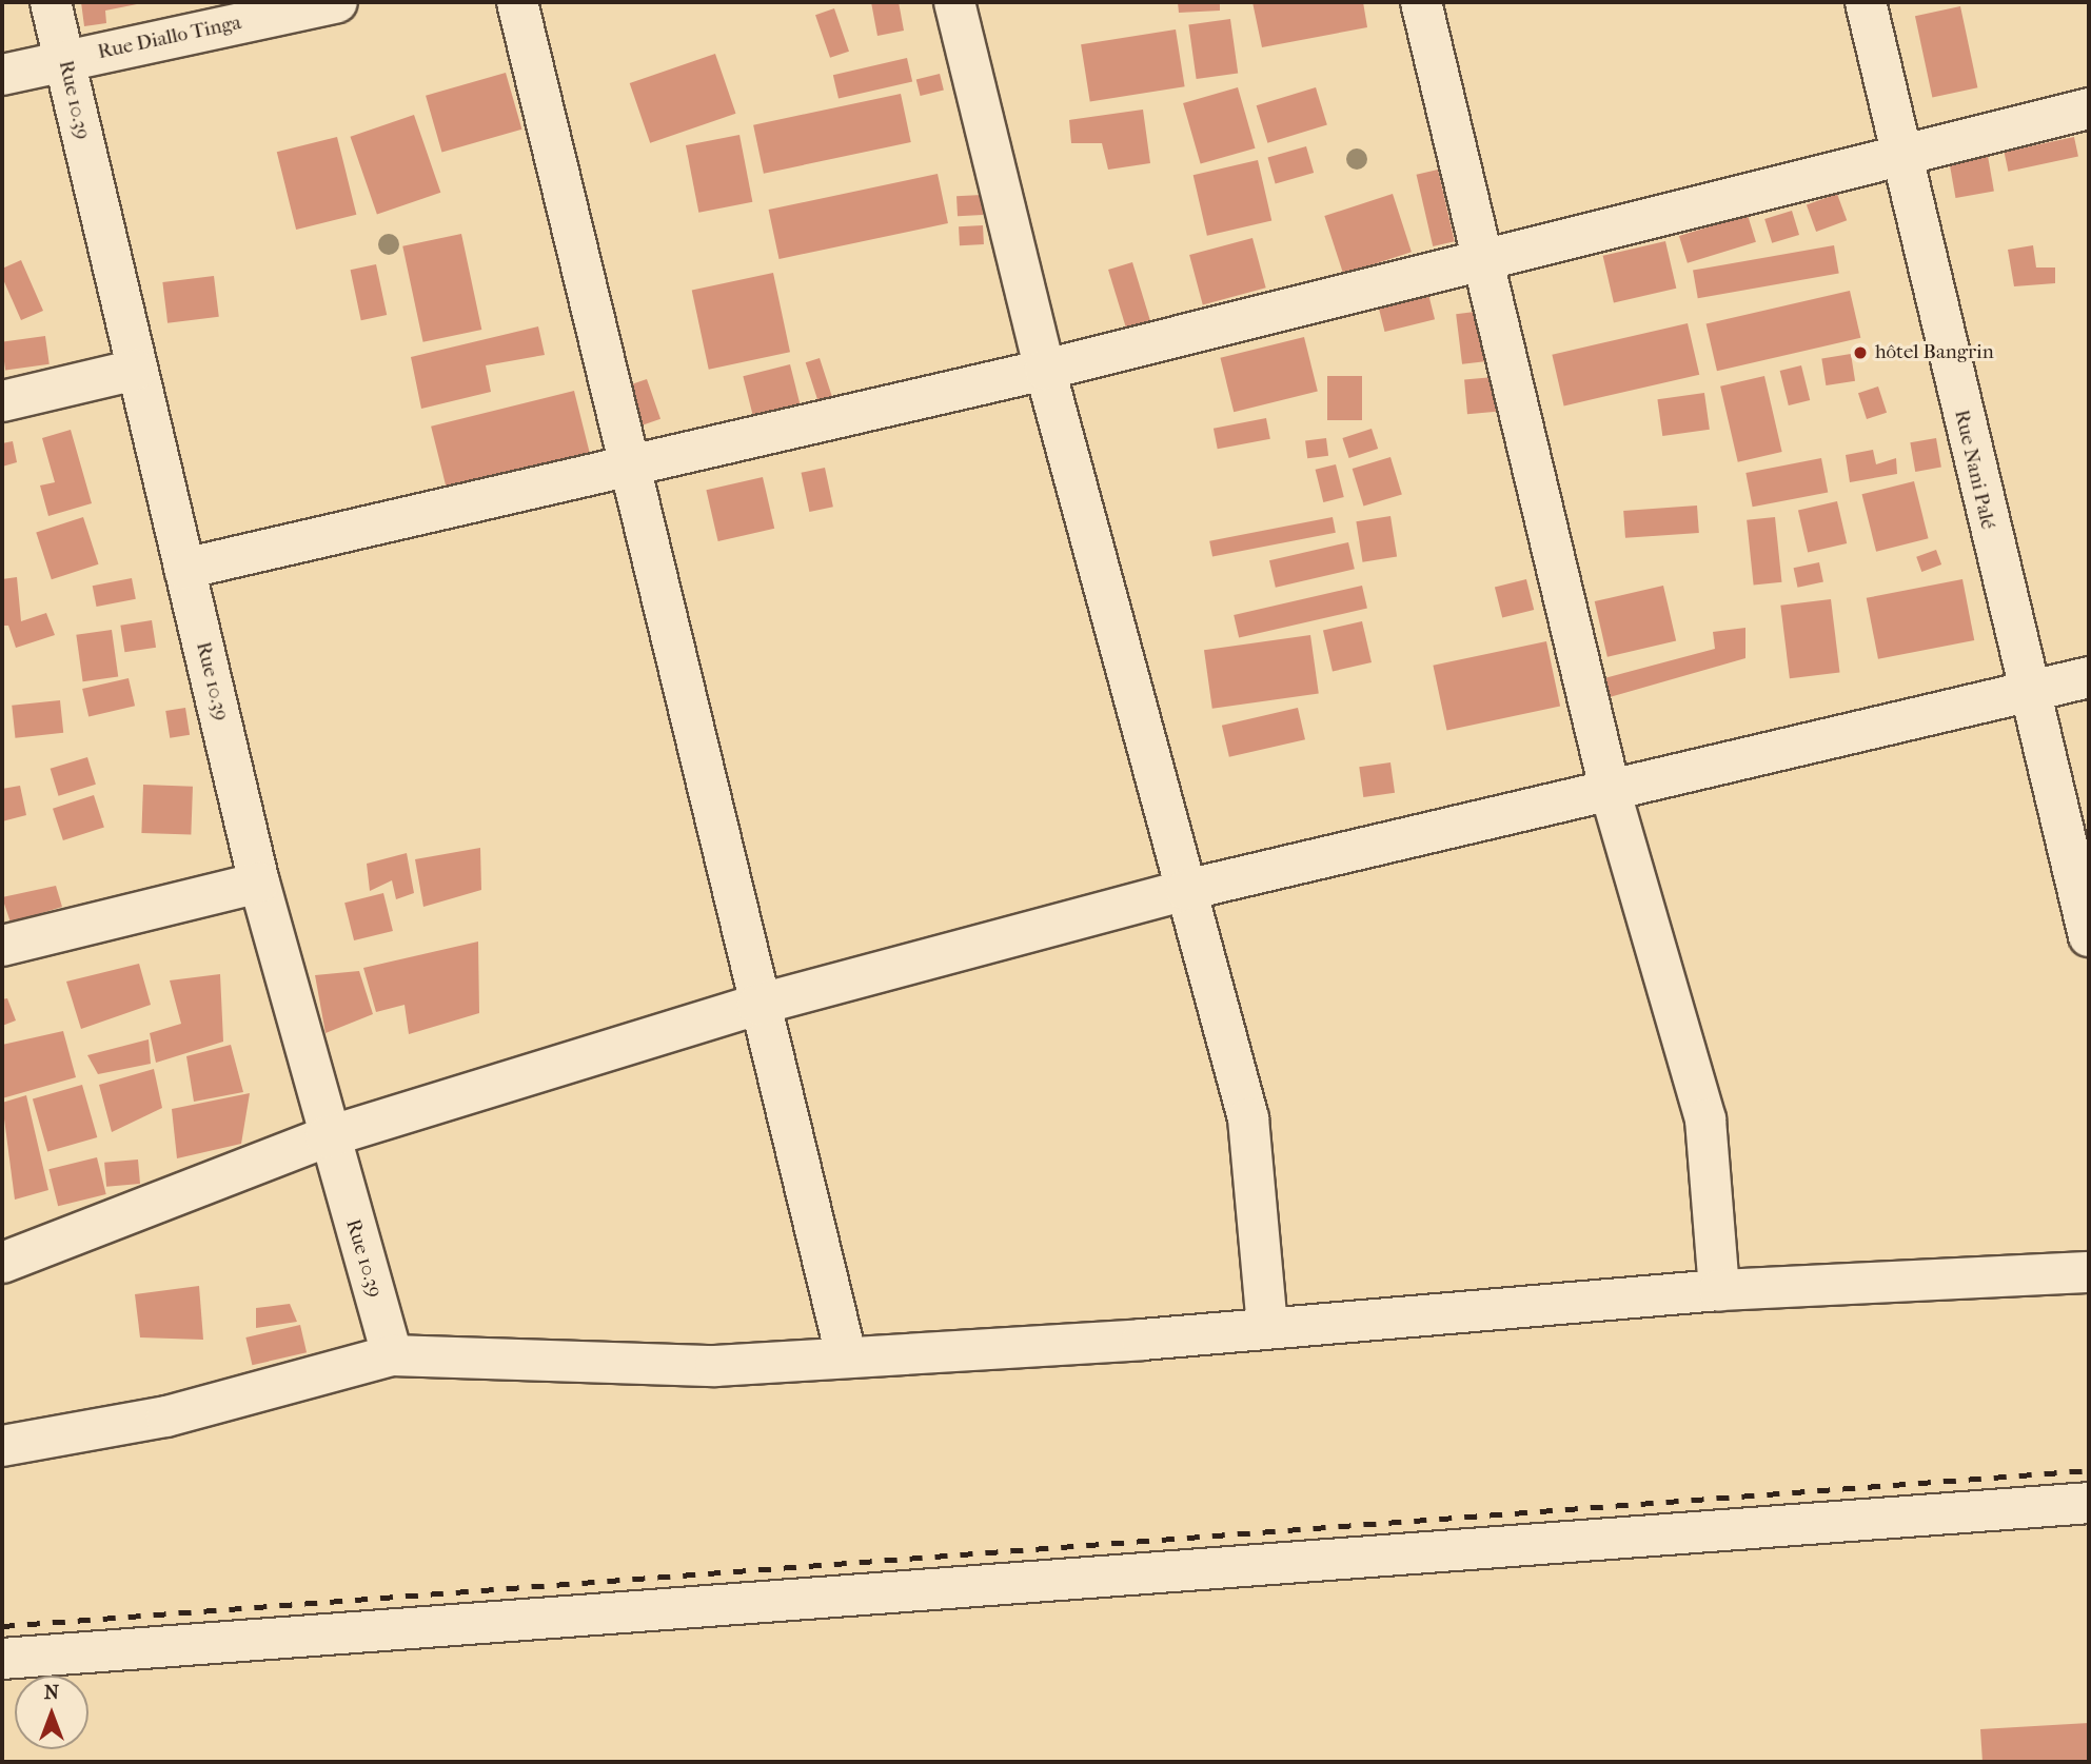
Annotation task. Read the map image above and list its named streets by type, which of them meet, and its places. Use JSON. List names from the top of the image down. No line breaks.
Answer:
{"streets":{"street":["Rue Diallo Tinga","Rue 10.39","Rue Nani Palé"]},"crossings":[["Rue Diallo Tinga","Rue 10.39"]],"places":["hôtel Bangrin"],"north":"top"}
